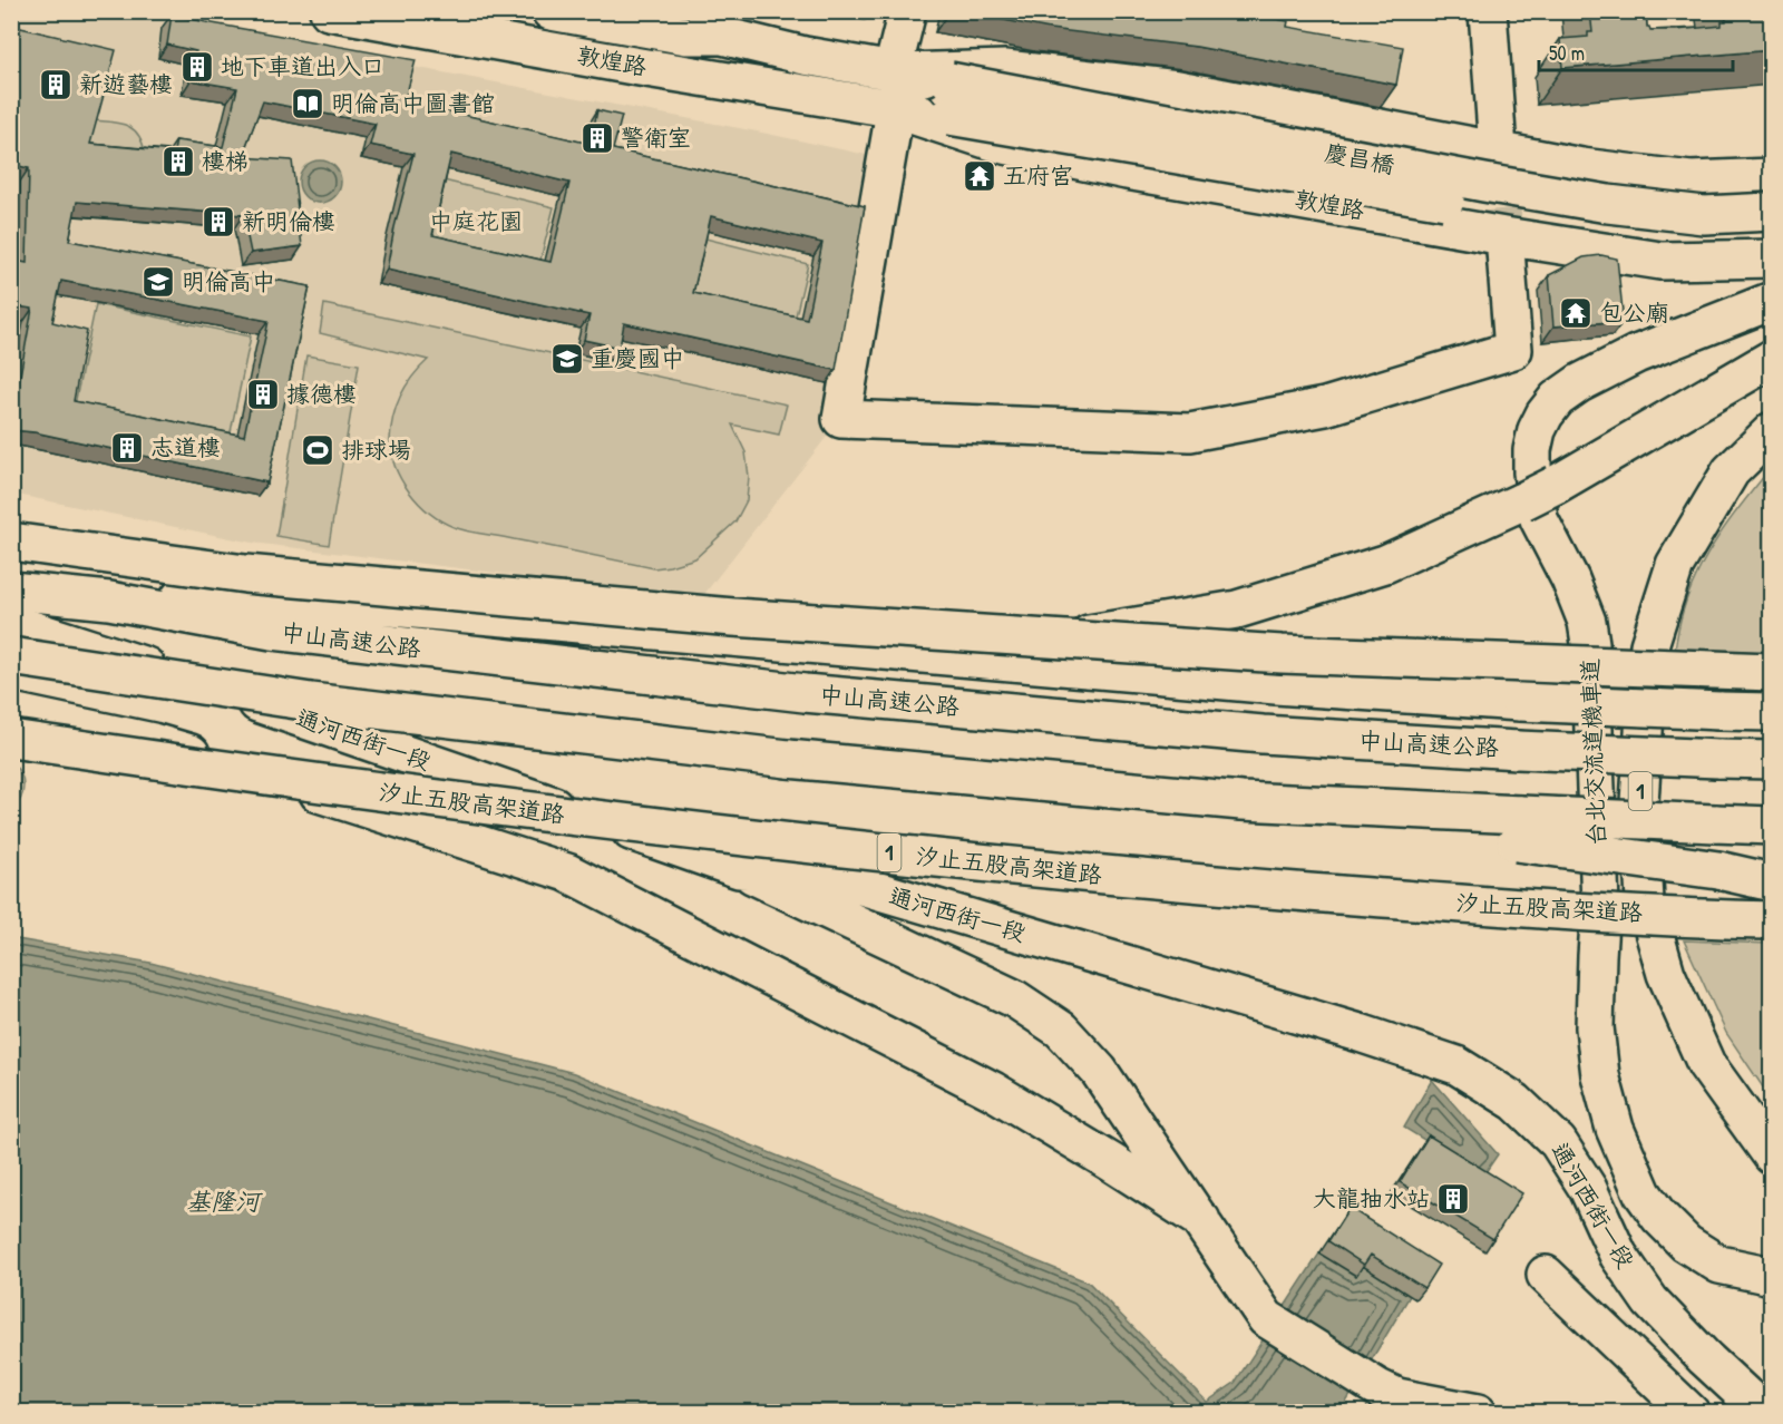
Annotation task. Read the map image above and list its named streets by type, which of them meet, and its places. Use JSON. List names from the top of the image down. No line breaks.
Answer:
{"streets":{"main road":["敦煌路","慶昌橋","中山高速公路","通河西街一段","台北交流道機車道","1","汐止五股高架道路"]},"crossings":[["敦煌路","慶昌橋"],["中山高速公路","1"]],"water":["基隆河"],"parks":["中庭花園"],"places":{"building":["地下車道出入口","新遊藝樓","警衛室","樓梯","新明倫樓","據德樓","志道樓","大龍抽水站"],"library":["明倫高中圖書館"],"temple":["五府宮","包公廟"],"school or university":["明倫高中","重慶國中"],"sports":["排球場"]},"scale_bar":"50 m"}
